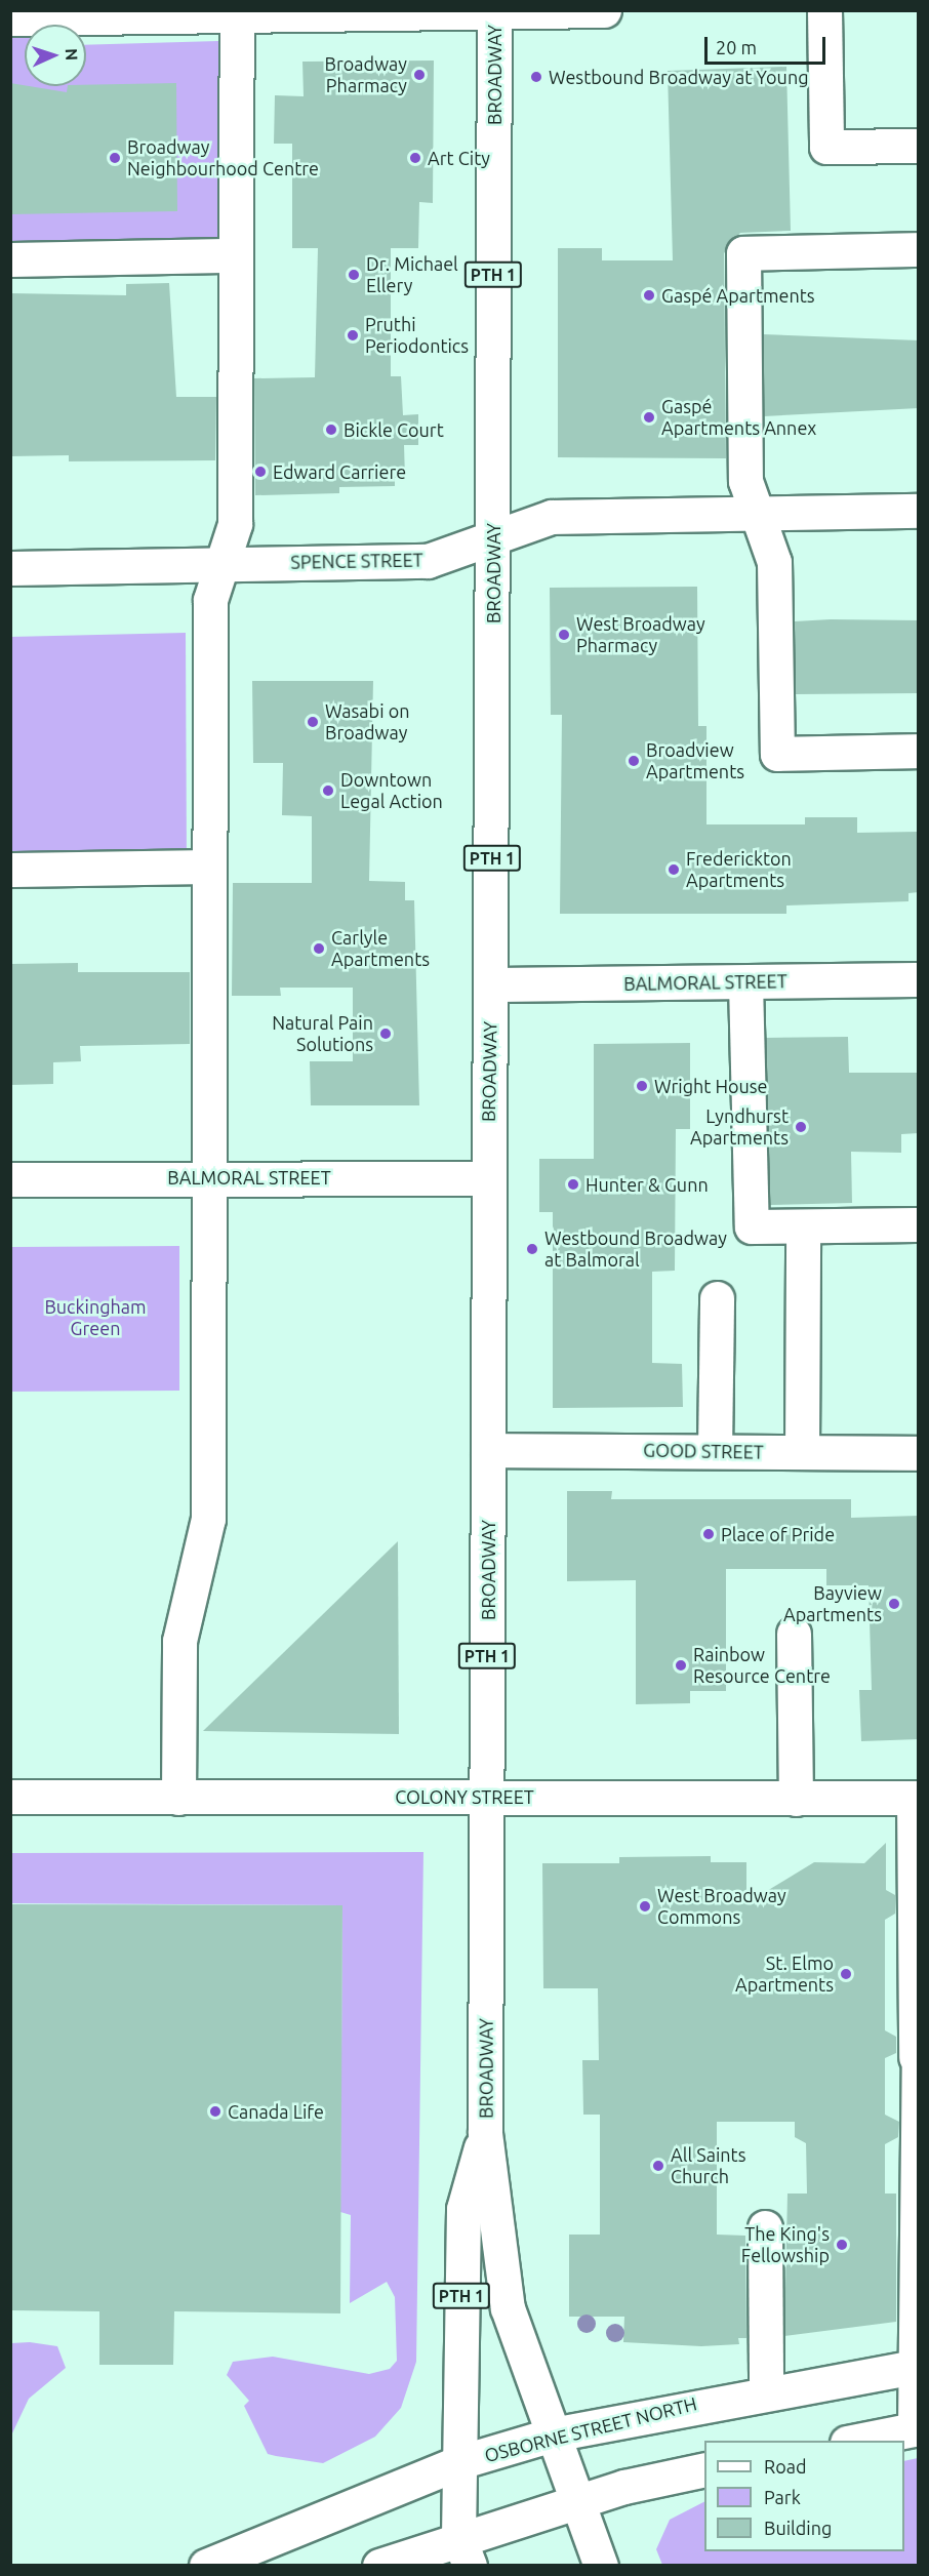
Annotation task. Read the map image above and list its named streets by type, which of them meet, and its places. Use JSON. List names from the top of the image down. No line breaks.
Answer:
{"streets":{"main road":["BROADWAY","PTH 1","SPENCE STREET","BALMORAL STREET","GOOD STREET","COLONY STREET","OSBORNE STREET NORTH"]},"crossings":[["BROADWAY","SPENCE STREET"],["BROADWAY","BALMORAL STREET"],["BROADWAY","GOOD STREET"],["BROADWAY","COLONY STREET"],["BROADWAY","OSBORNE STREET NORTH"]],"parks":["Buckingham Green"],"places":["Broadway Pharmacy","Westbound Broadway at Young","Broadway Neighbourhood Centre","Art City","Dr. Michael Ellery","Gaspé Apartments","Pruthi Periodontics","Gaspé Apartments Annex","Bickle Court","Edward Carriere","West Broadway Pharmacy","Wasabi on Broadway","Broadview Apartments","Downtown Legal Action","Frederickton Apartments","Carlyle Apartments","Natural Pain Solutions","Wright House","Lyndhurst Apartments","Hunter & Gunn","Westbound Broadway at Balmoral","Place of Pride","Bayview Apartments","Rainbow Resource Centre","West Broadway Commons","St. Elmo Apartments","Canada Life","All Saints Church","The King's Fellowship"],"legend":["Road","Park","Building"],"scale_bar":"20 m","north":"right"}
